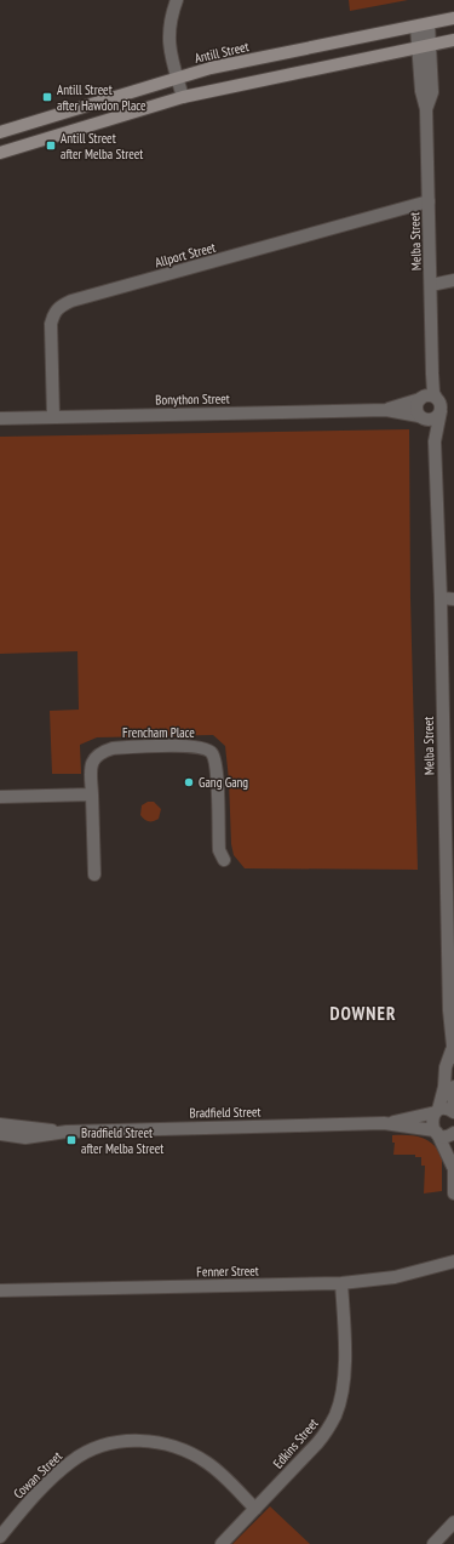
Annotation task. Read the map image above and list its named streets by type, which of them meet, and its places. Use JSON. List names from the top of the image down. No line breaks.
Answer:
{"streets":{"main road":["Antill Street"],"street":["Melba Street","Allport Street","Bonython Street","Frencham Place","Bradfield Street","Fenner Street","Edkins Street","Cowan Street"]},"crossings":[["Antill Street","Melba Street"],["Melba Street","Allport Street"],["Melba Street","Bonython Street"],["Melba Street","Bradfield Street"],["Allport Street","Bonython Street"],["Fenner Street","Edkins Street"],["Edkins Street","Cowan Street"]],"districts":["DOWNER"],"places":{"transit":["Antill Street after Hawdon Place","Antill Street after Melba Street","Bradfield Street after Melba Street"],"other":["Gang Gang"]}}
